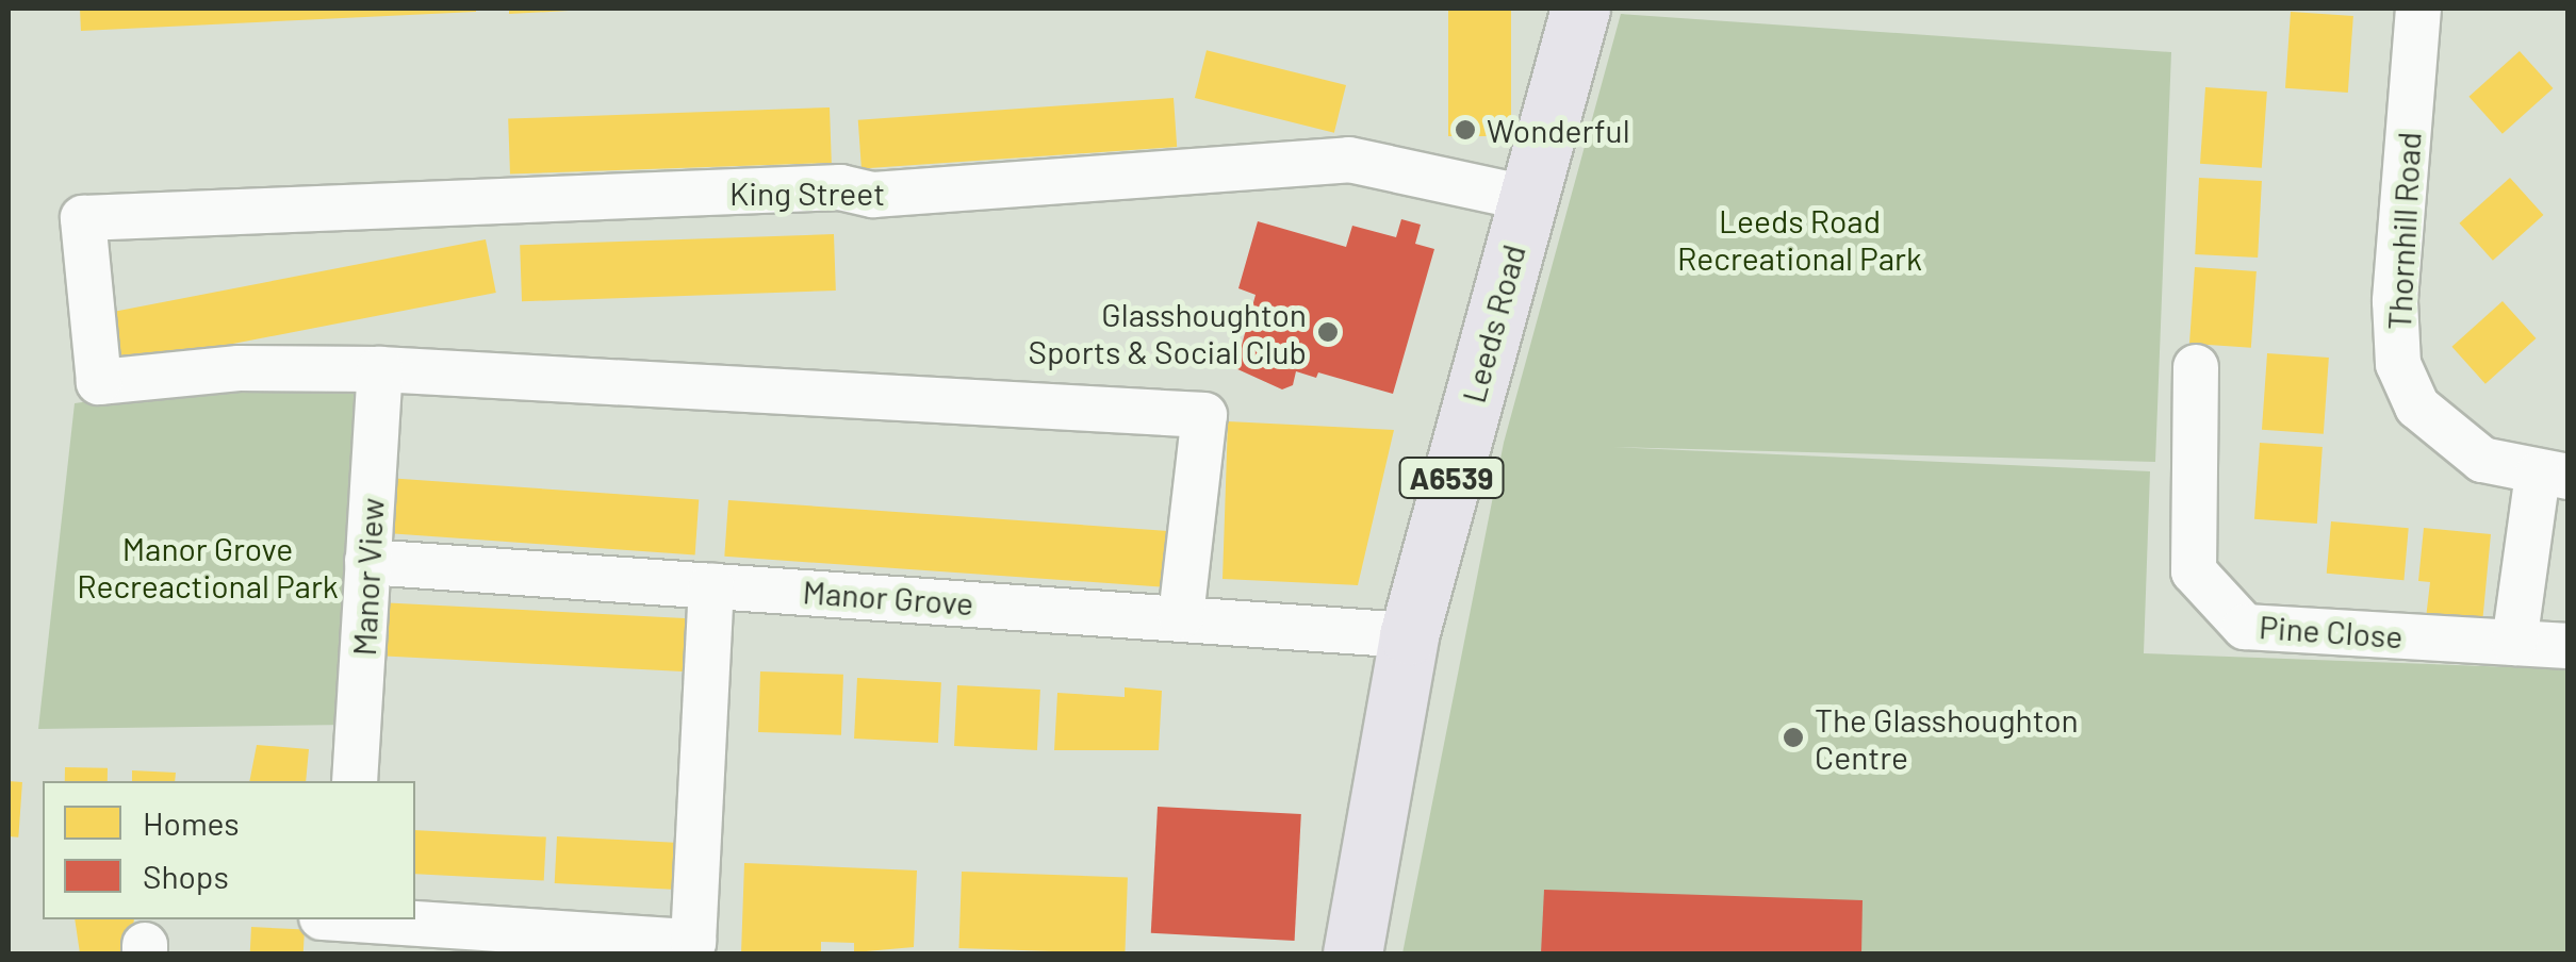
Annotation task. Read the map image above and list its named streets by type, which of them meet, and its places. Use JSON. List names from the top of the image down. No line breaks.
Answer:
{"streets":{"main road":["Leeds Road","A6539"],"street":["King Street","Thornhill Road","Manor View","Manor Grove","Pine Close"]},"crossings":[["King Street","Leeds Road"],["King Street","Manor View"],["Leeds Road","Manor Grove"],["Manor View","Manor Grove"]],"parks":["Leeds Road Recreational Park","Manor Grove Recreactional Park"],"places":["Wonderful","Glasshoughton Sports & Social Club","The Glasshoughton Centre"],"legend":["Homes","Shops"]}
